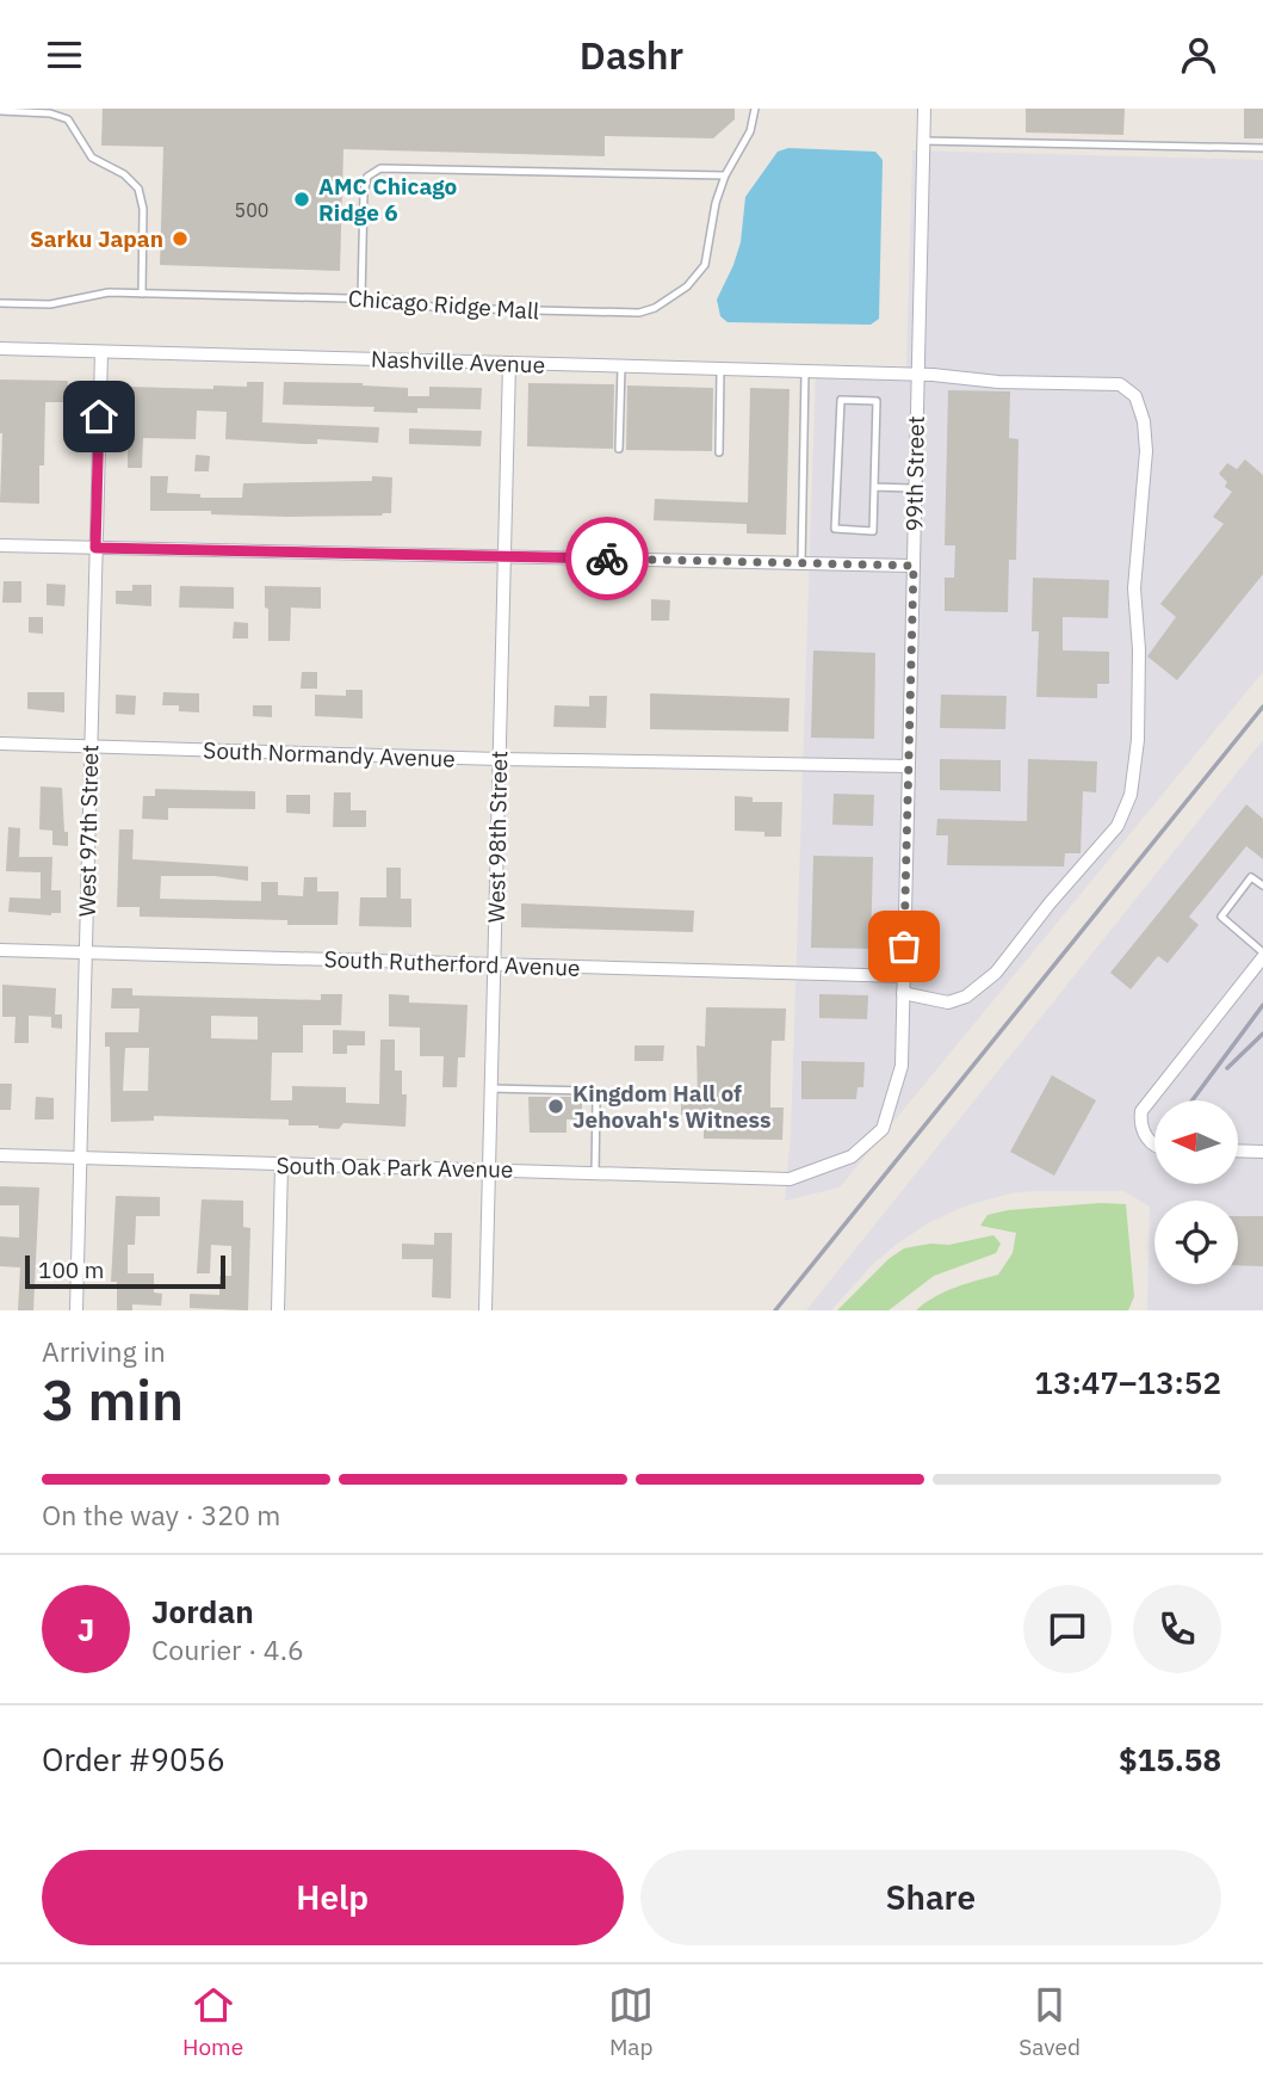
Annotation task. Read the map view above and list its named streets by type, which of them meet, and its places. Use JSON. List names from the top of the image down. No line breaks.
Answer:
{"streets":{"street":["Nashville Avenue","99th Street","South Normandy Avenue","West 97th Street","West 98th Street","South Rutherford Avenue","South Oak Park Avenue"],"lane":["Chicago Ridge Mall"]},"crossings":[["Nashville Avenue","99th Street"],["Nashville Avenue","West 97th Street"],["Nashville Avenue","West 98th Street"],["99th Street","South Normandy Avenue"],["99th Street","South Rutherford Avenue"],["99th Street","South Oak Park Avenue"],["South Normandy Avenue","West 97th Street"],["South Normandy Avenue","West 98th Street"],["West 97th Street","South Rutherford Avenue"],["West 97th Street","South Oak Park Avenue"],["West 98th Street","South Rutherford Avenue"],["West 98th Street","South Oak Park Avenue"]],"places":["AMC Chicago Ridge 6","Sarku Japan","Kingdom Hall of Jehovah's Witness"],"house_numbers":["500"],"scale_bar":"100 m","north":"left","page":{"header":"Dashr","scale":"100 m","heading":["3 min","Arriving in","13:47–13:52"],"panel":["Jordan","Courier · 4.6","Order #9056","$15.58"],"bar":"On the way · 320 m","round":"J","buttons":["Help","Share"],"tabs":["Home","Map","Saved"]}}
